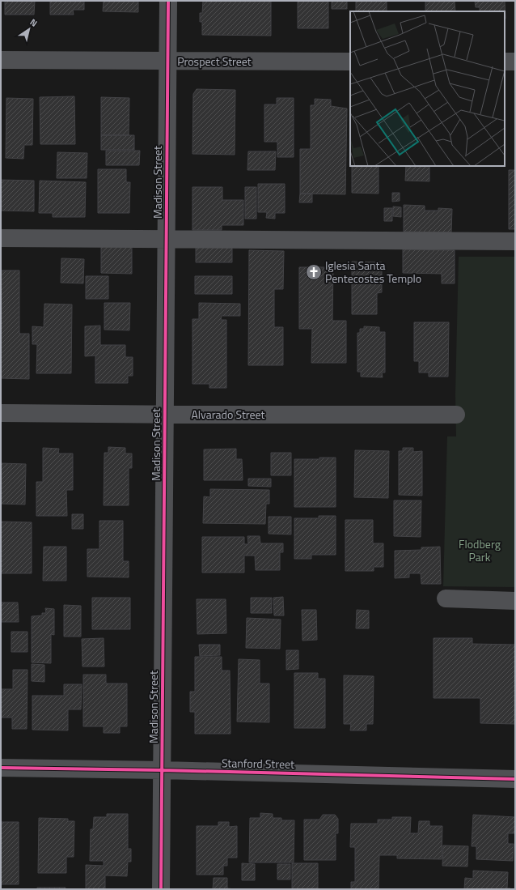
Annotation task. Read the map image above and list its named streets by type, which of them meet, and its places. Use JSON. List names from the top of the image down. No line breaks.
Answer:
{"streets":{"street":["Prospect Street","Madison Street","Alvarado Street","Stanford Street"]},"crossings":[["Prospect Street","Madison Street"],["Madison Street","Alvarado Street"],["Madison Street","Stanford Street"]],"parks":["Flodberg Park"],"places":{"church":["Iglesia Santa Pentecostes Templo"]},"north":"top right"}
